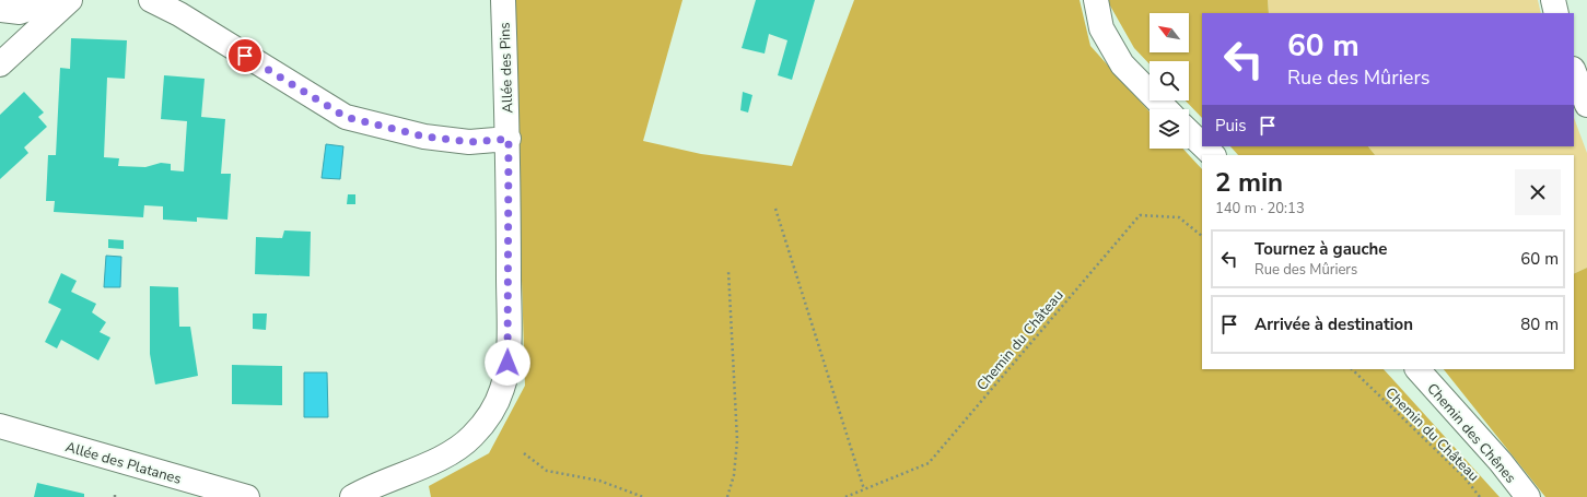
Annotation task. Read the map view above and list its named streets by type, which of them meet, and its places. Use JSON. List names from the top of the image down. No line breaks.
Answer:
{"streets":{"street":["Allée des Pins","Chemin des Chênes","Allée des Platanes"],"path":["Chemin du Château"]},"north":"top left","page":{"turn":["60 m","Rue des Mûriers"],"then":"Puis","heading":["2 min","140 m · 20:13"],"list":[{"name":"Tournez à gauche","note":"Rue des Mûriers","value":"60 m"},{"name":"Arrivée à destination","value":"80 m"}]}}
